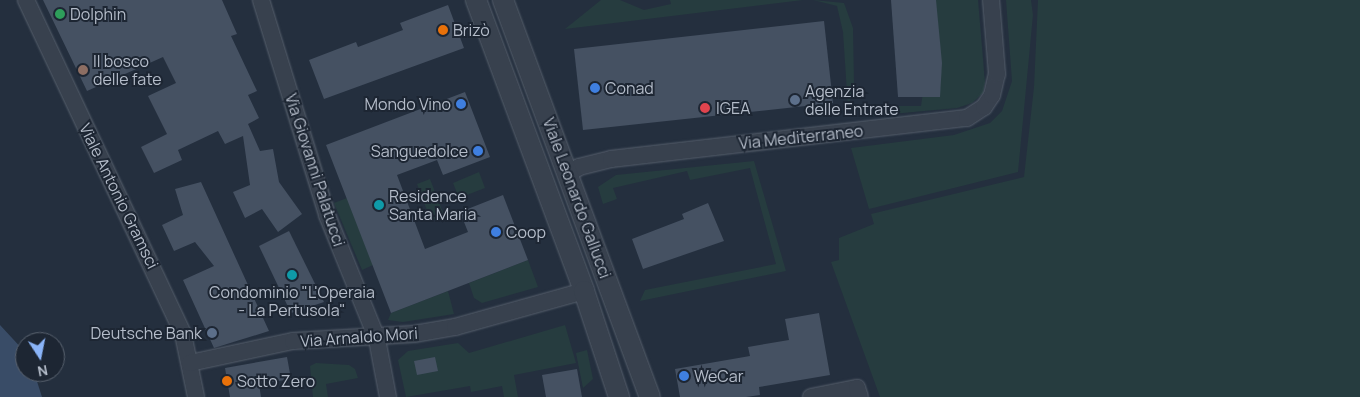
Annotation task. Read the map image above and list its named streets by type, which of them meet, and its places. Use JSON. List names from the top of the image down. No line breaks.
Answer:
{"streets":{"street":["Via Mediterraneo","Via Giovanni Palatucci","Viale Antonio Gramsci","Viale Leonardo Gallucci","Via Arnaldo Mori"]},"crossings":[["Via Mediterraneo","Viale Leonardo Gallucci"],["Via Giovanni Palatucci","Via Arnaldo Mori"],["Viale Antonio Gramsci","Via Arnaldo Mori"],["Viale Leonardo Gallucci","Via Arnaldo Mori"]],"places":["Dolphin","Brizò","Il bosco delle fate","Conad","Agenzia delle Entrate","Mondo Vino","IGEA","Sanguedolce","Residence Santa Maria","Coop","Condominio \"L'Operaia - La Pertusola\"","Deutsche Bank","WeCar","Sotto Zero"],"north":"bottom"}
